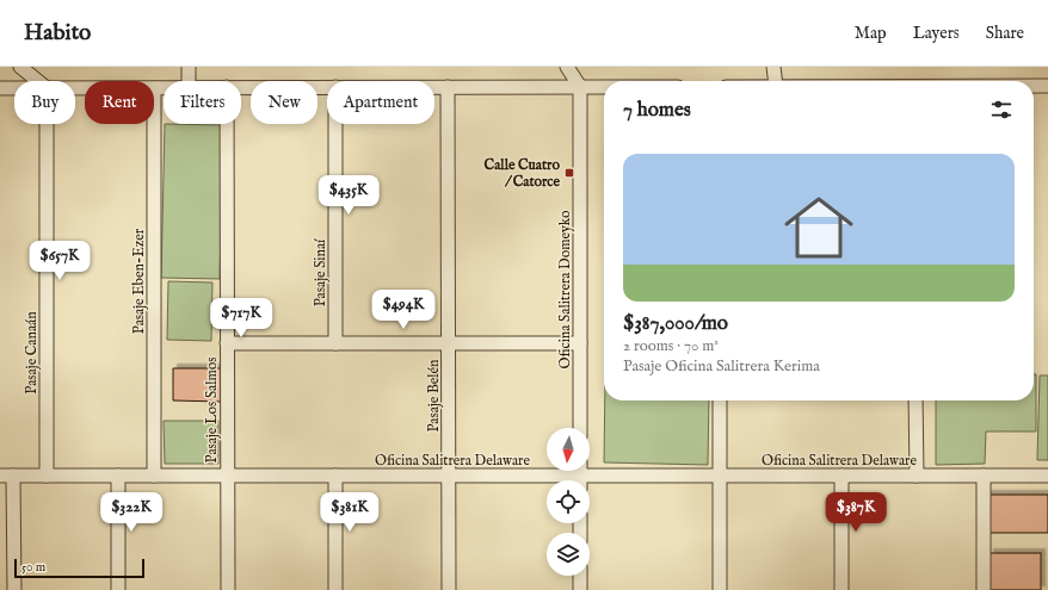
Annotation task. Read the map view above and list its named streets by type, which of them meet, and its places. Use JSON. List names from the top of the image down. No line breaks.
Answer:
{"streets":{"street":["Pasaje Sinaí","Pasaje Eben-Ezer","Oficina Salitrera Domeyko","Pasaje Canaán","Pasaje Belén","Pasaje Los Salmos","Oficina Salitrera Delaware"]},"crossings":[["Pasaje Eben-Ezer","Oficina Salitrera Delaware"],["Pasaje Canaán","Oficina Salitrera Delaware"],["Pasaje Belén","Oficina Salitrera Delaware"],["Pasaje Los Salmos","Oficina Salitrera Delaware"]],"places":{"transit":["Calle Cuatro / Catorce"]},"scale_bar":"50 m","north":"bottom","page":{"header":"Habito","nav":["Map","Layers","Share"],"chip":["Buy","Rent","Filters","New","Apartment"],"heading":"7 homes","list":[{"name":"$387,000/mo","note":"2 rooms · 70 m² · Pasaje Oficina Salitrera Kerima"}],"price":["$435K","$657K","$494K","$717K","$322K","$381K","$387K"],"scale":"50 m"}}
